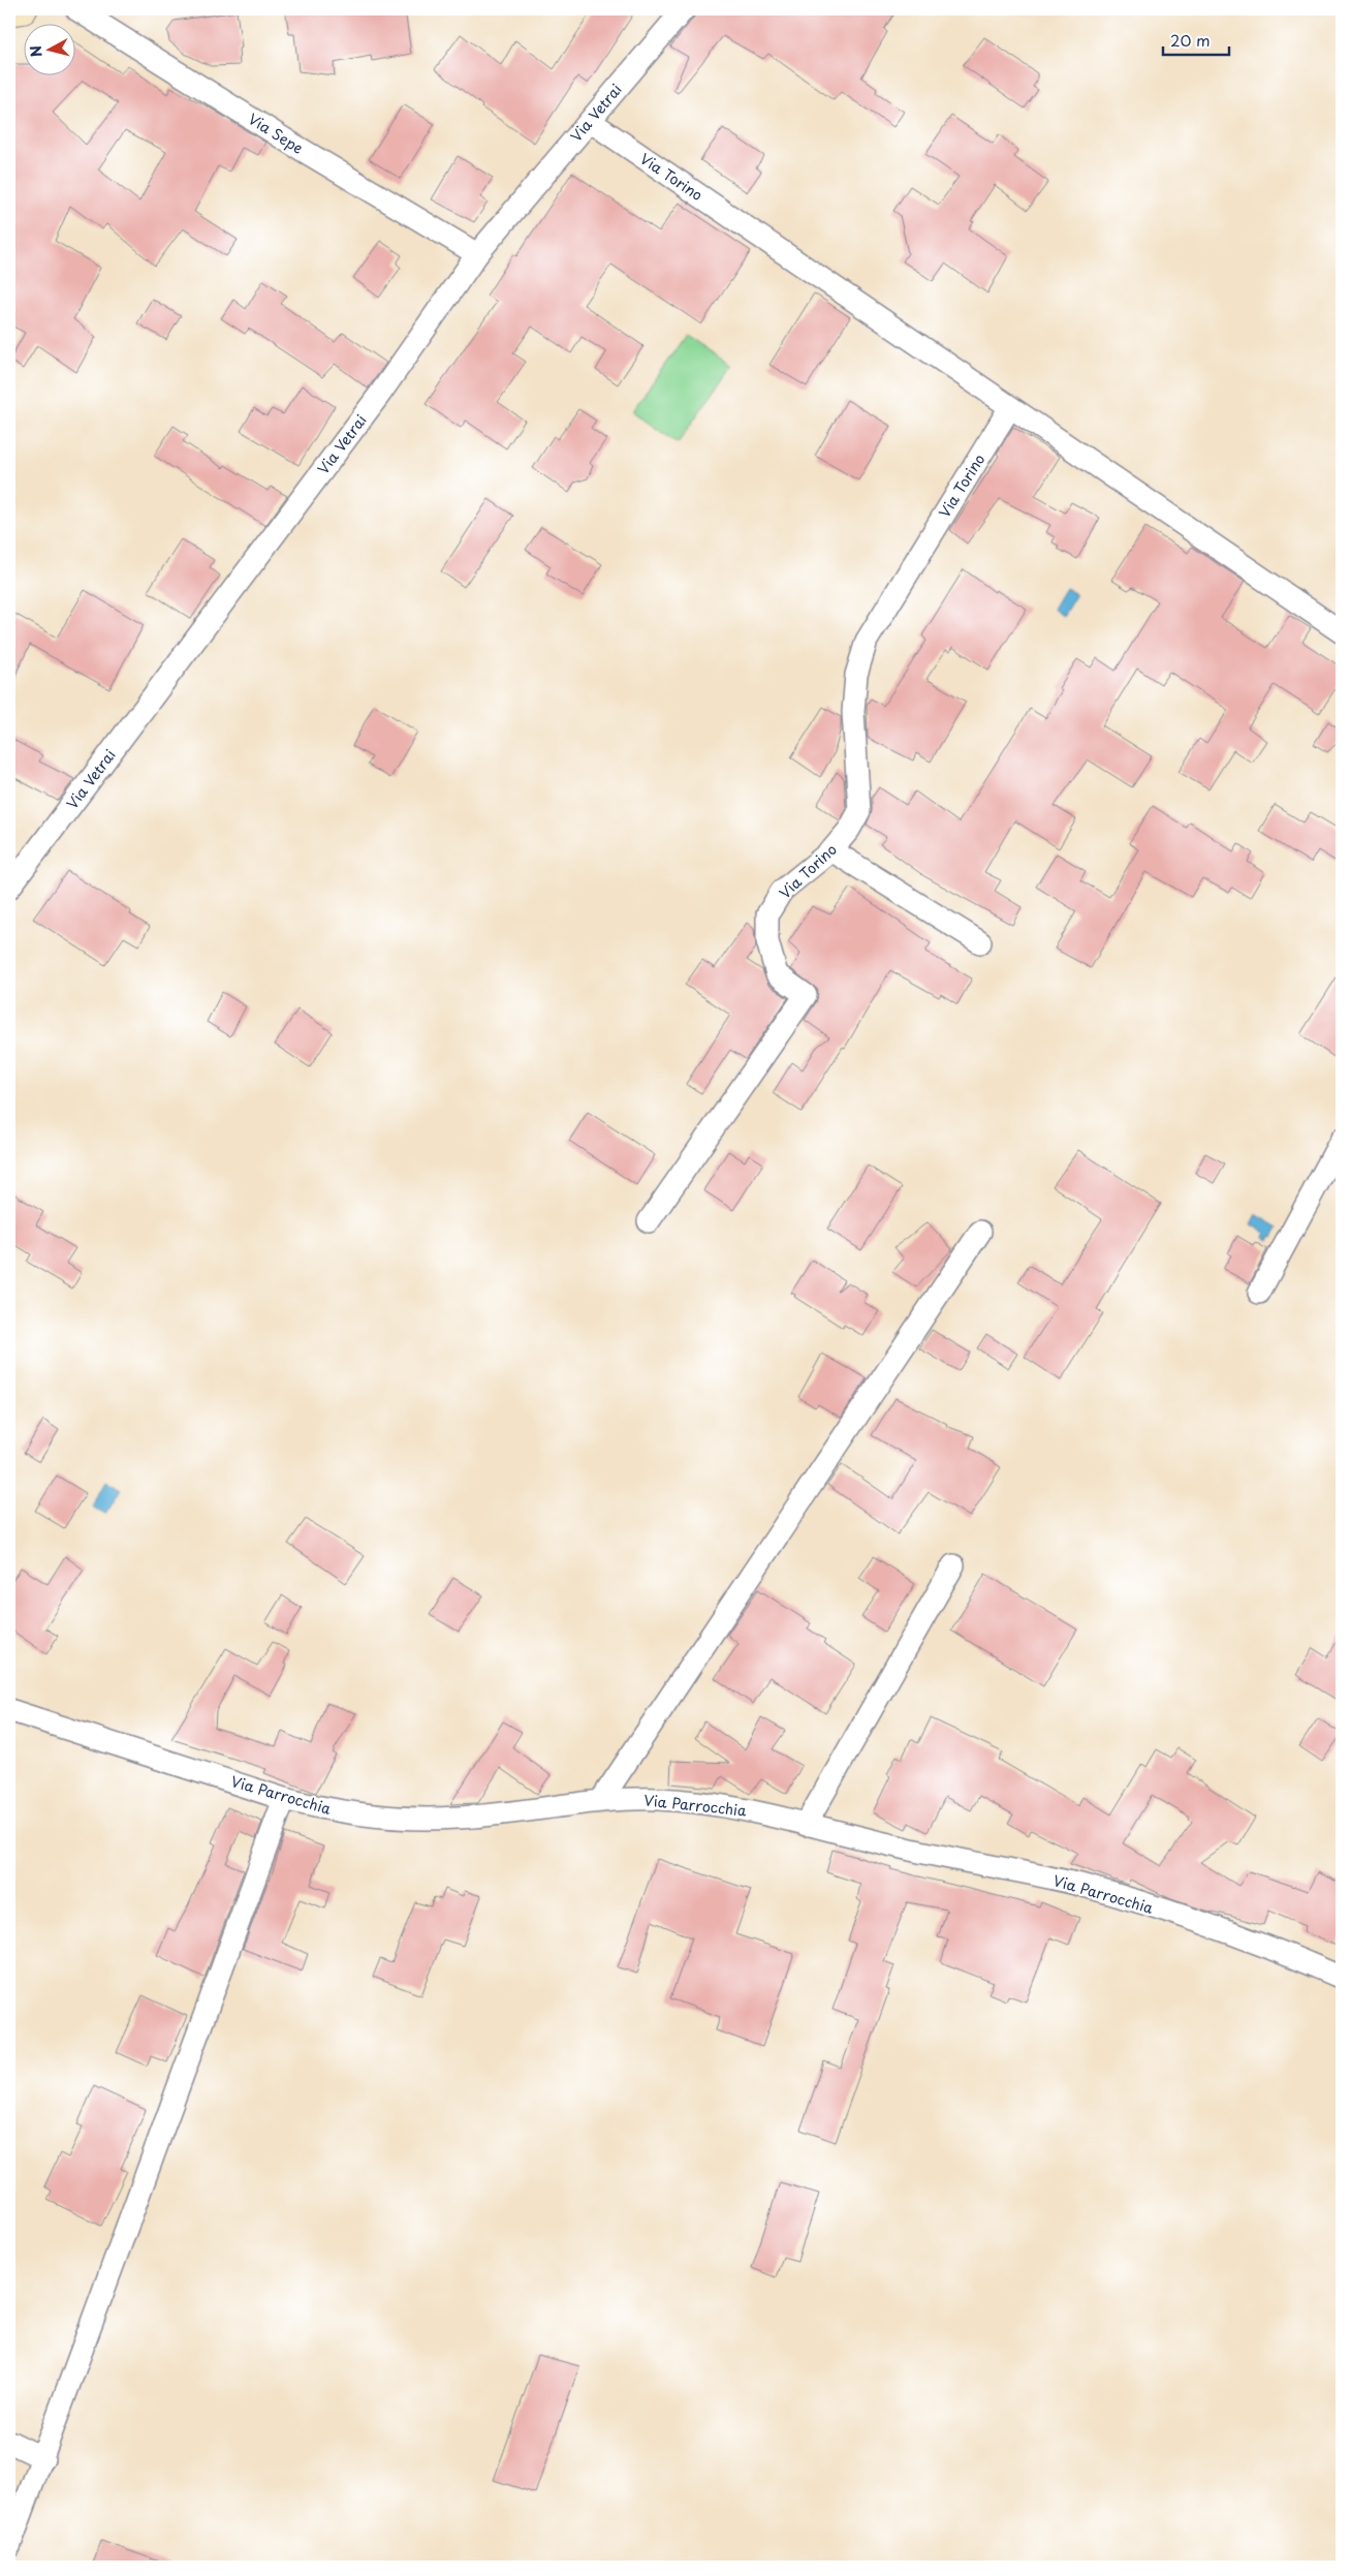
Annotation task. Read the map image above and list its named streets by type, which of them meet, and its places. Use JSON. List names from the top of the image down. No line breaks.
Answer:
{"streets":{"street":["Via Vetrai","Via Sepe","Via Torino","Via Parrocchia"]},"crossings":[["Via Vetrai","Via Sepe"],["Via Vetrai","Via Torino"]],"scale_bar":"20 m","north":"left"}
